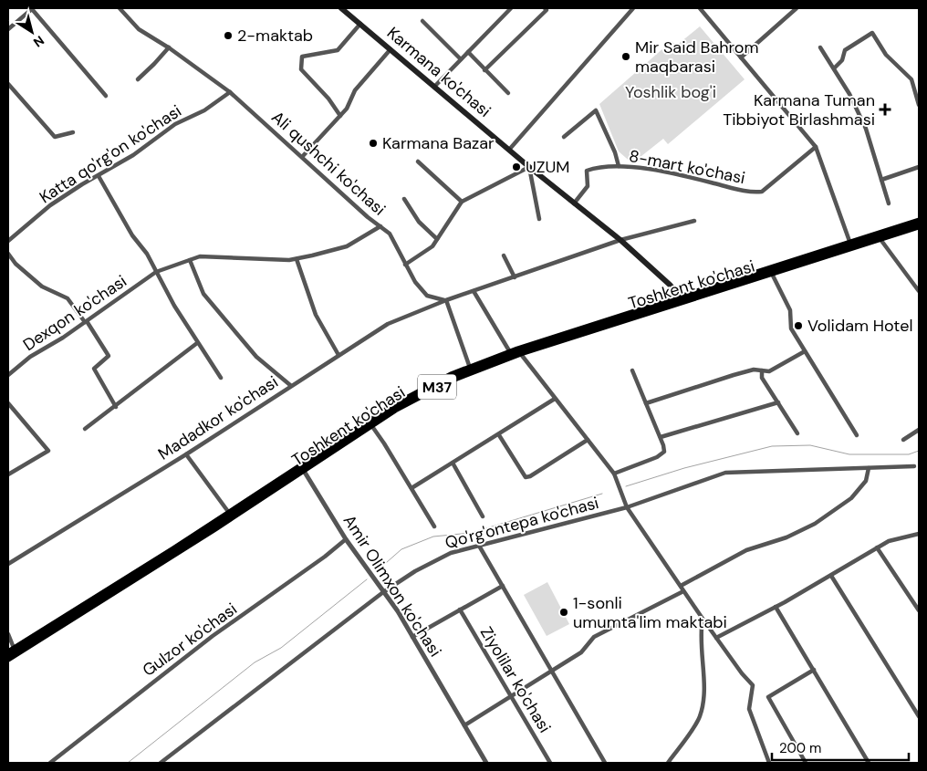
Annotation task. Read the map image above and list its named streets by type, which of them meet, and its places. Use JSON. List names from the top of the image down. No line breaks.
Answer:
{"streets":{"highway":["Toshkent ko'chasi","M37"],"main road":["Karmana ko'chasi"],"street":["Katta qo'rg'on ko'chasi","Ali qushchi ko'chasi","8-mart ko'chasi","Dexqon ko'chasi","Madadkor ko'chasi","Qo'rg'ontepa ko'chasi","Amir Olimxon ko'chasi","Gulzor ko'chasi","Ziyolilar ko'chasi"]},"crossings":[["Karmana ko'chasi","8-mart ko'chasi"],["Karmana ko'chasi","Toshkent ko'chasi"],["Karmana ko'chasi","Madadkor ko'chasi"],["Katta qo'rg'on ko'chasi","Ali qushchi ko'chasi"],["Ali qushchi ko'chasi","Dexqon ko'chasi"],["Ali qushchi ko'chasi","Madadkor ko'chasi"],["Toshkent ko'chasi","Amir Olimxon ko'chasi"],["Qo'rg'ontepa ko'chasi","Amir Olimxon ko'chasi"],["Amir Olimxon ko'chasi","Gulzor ko'chasi"]],"parks":["Yoshlik bog'i"],"places":{"other":["2-maktab","Mir Said Bahrom maqbarasi","Karmana Bazar","UZUM","Volidam Hotel","1-sonli umumta'lim maktabi"],"health":["Karmana Tuman Tibbiyot Birlashmasi"]},"scale_bar":"200 m","north":"bottom right"}
